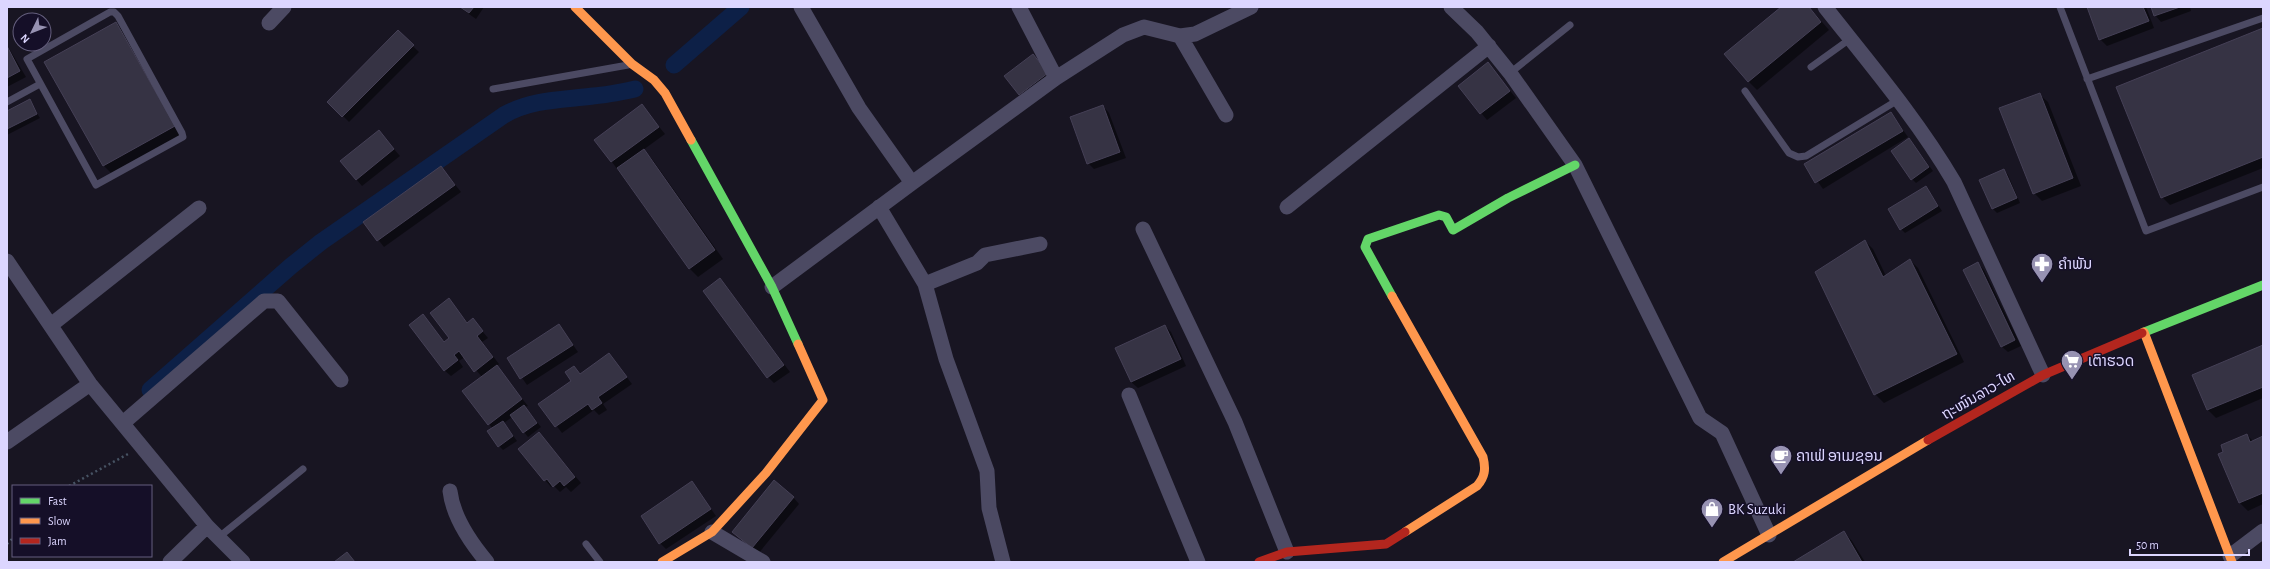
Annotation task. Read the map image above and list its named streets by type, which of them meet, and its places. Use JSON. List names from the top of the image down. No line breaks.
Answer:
{"streets":{"street":["ຖະໜົນລາວ-ໄທ"]},"places":{"pharmacy":["ຄໍາພັນ"],"supermarket":["ເຕົາຮວດ"],"cafe":["ຄາເຟ່ ອາເມຊອນ"],"shop":["BK Suzuki"]},"legend":["Fast","Slow","Jam"],"scale_bar":"50 m","north":"bottom left"}
